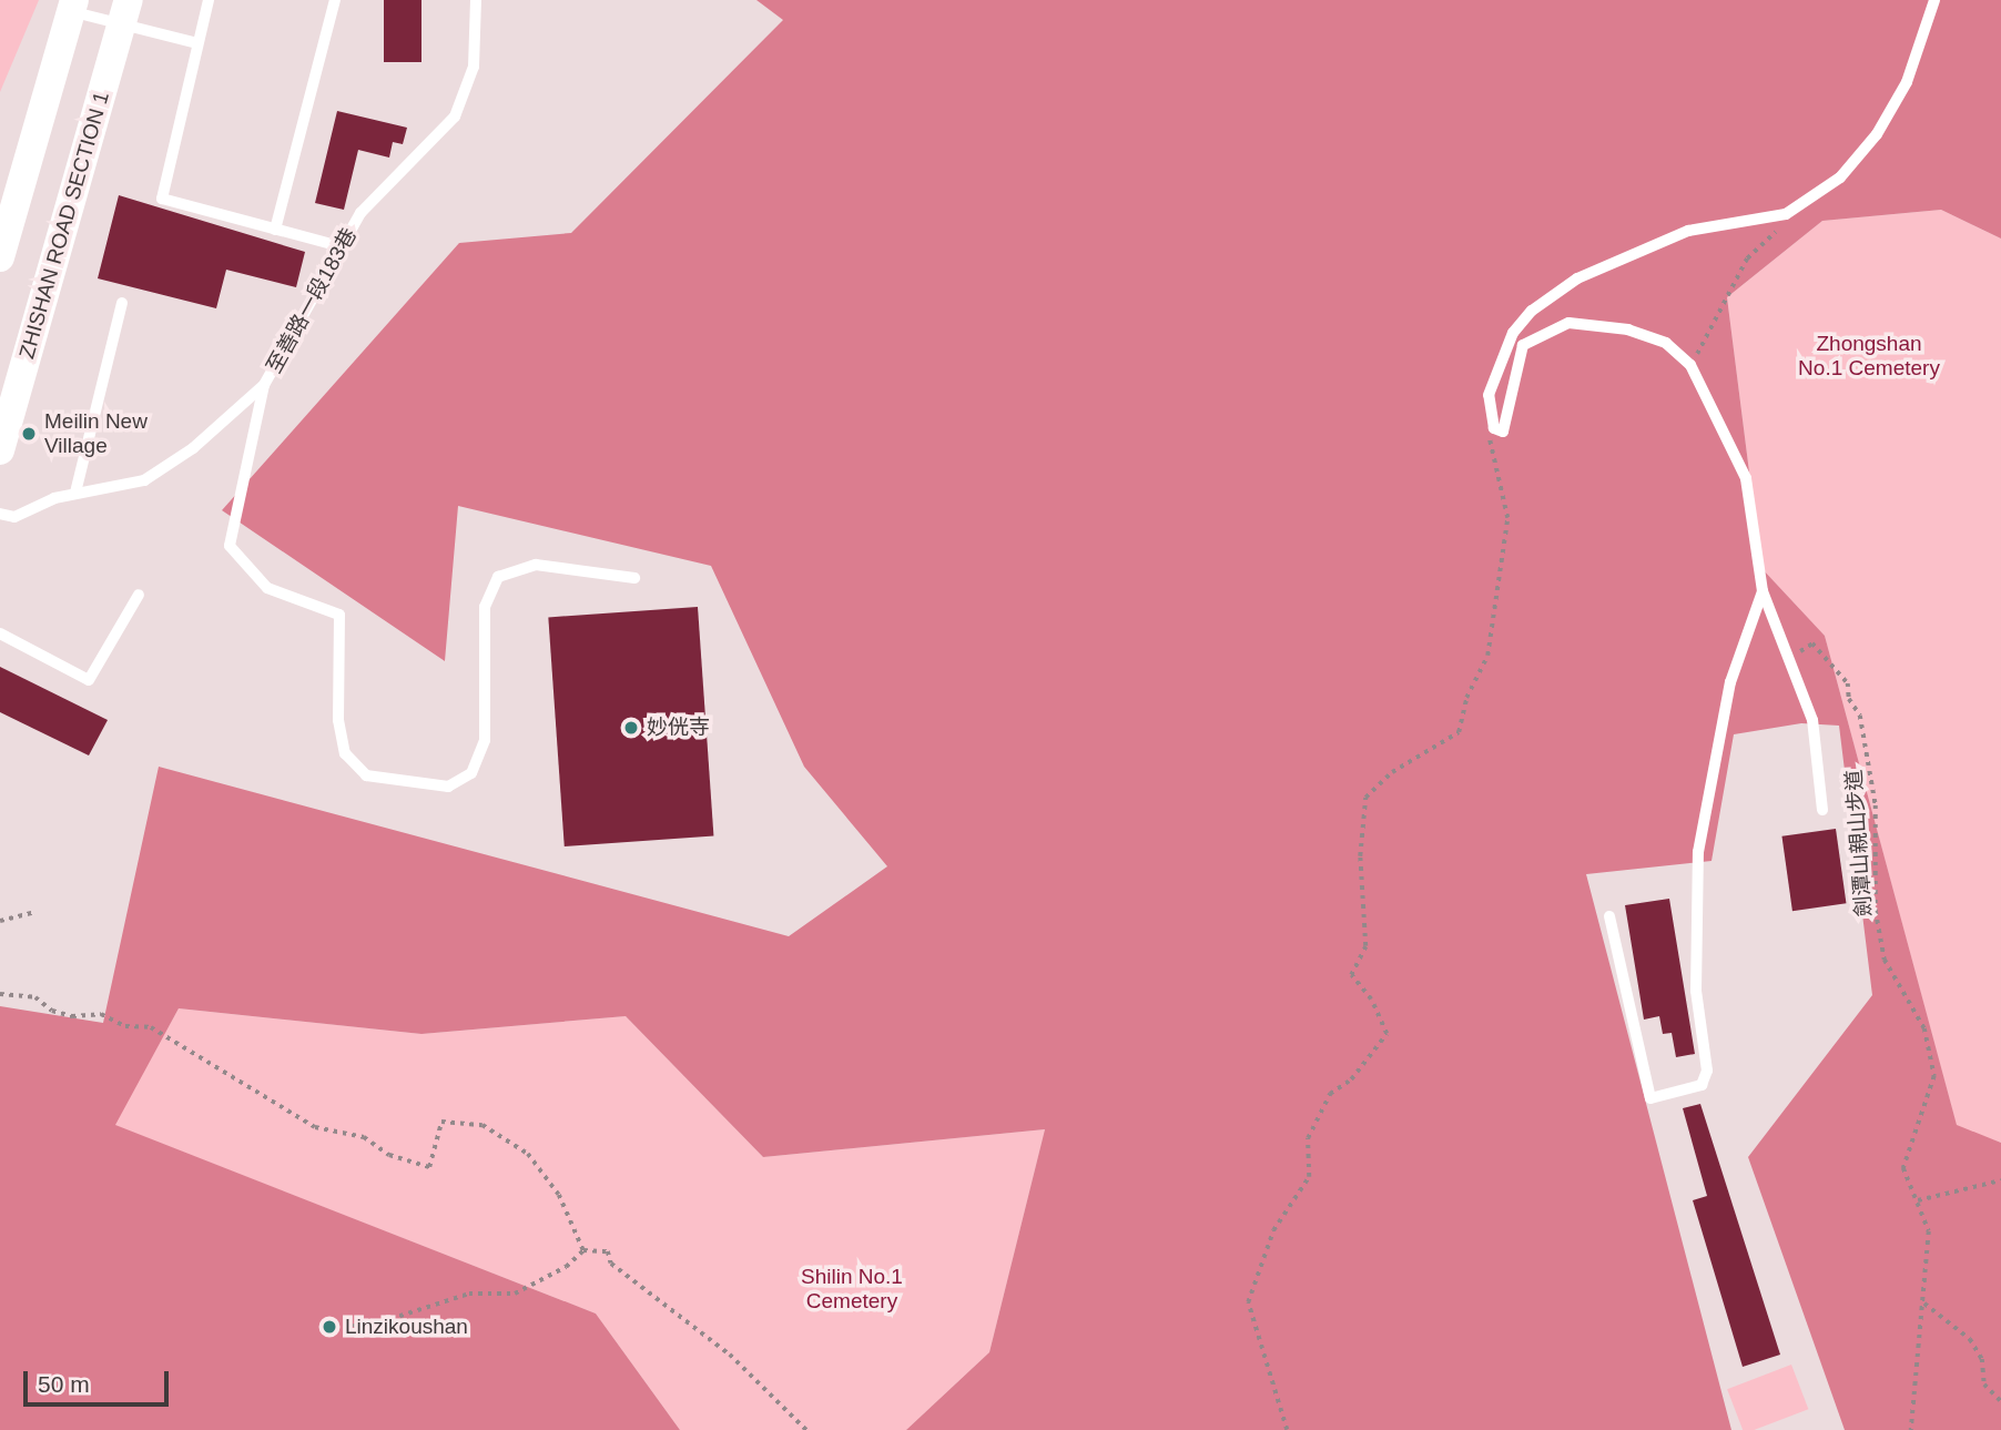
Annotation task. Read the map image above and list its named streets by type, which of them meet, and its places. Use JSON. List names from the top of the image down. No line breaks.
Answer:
{"streets":{"main road":["ZHISHAN ROAD SECTION 1"],"lane":["至善路一段183巷"],"path":["劍潭山親山步道"]},"parks":["Zhongshan No.1 Cemetery","Shilin No.1 Cemetery"],"places":["Meilin New Village","妙侊寺","Linzikoushan"],"scale_bar":"50 m"}
